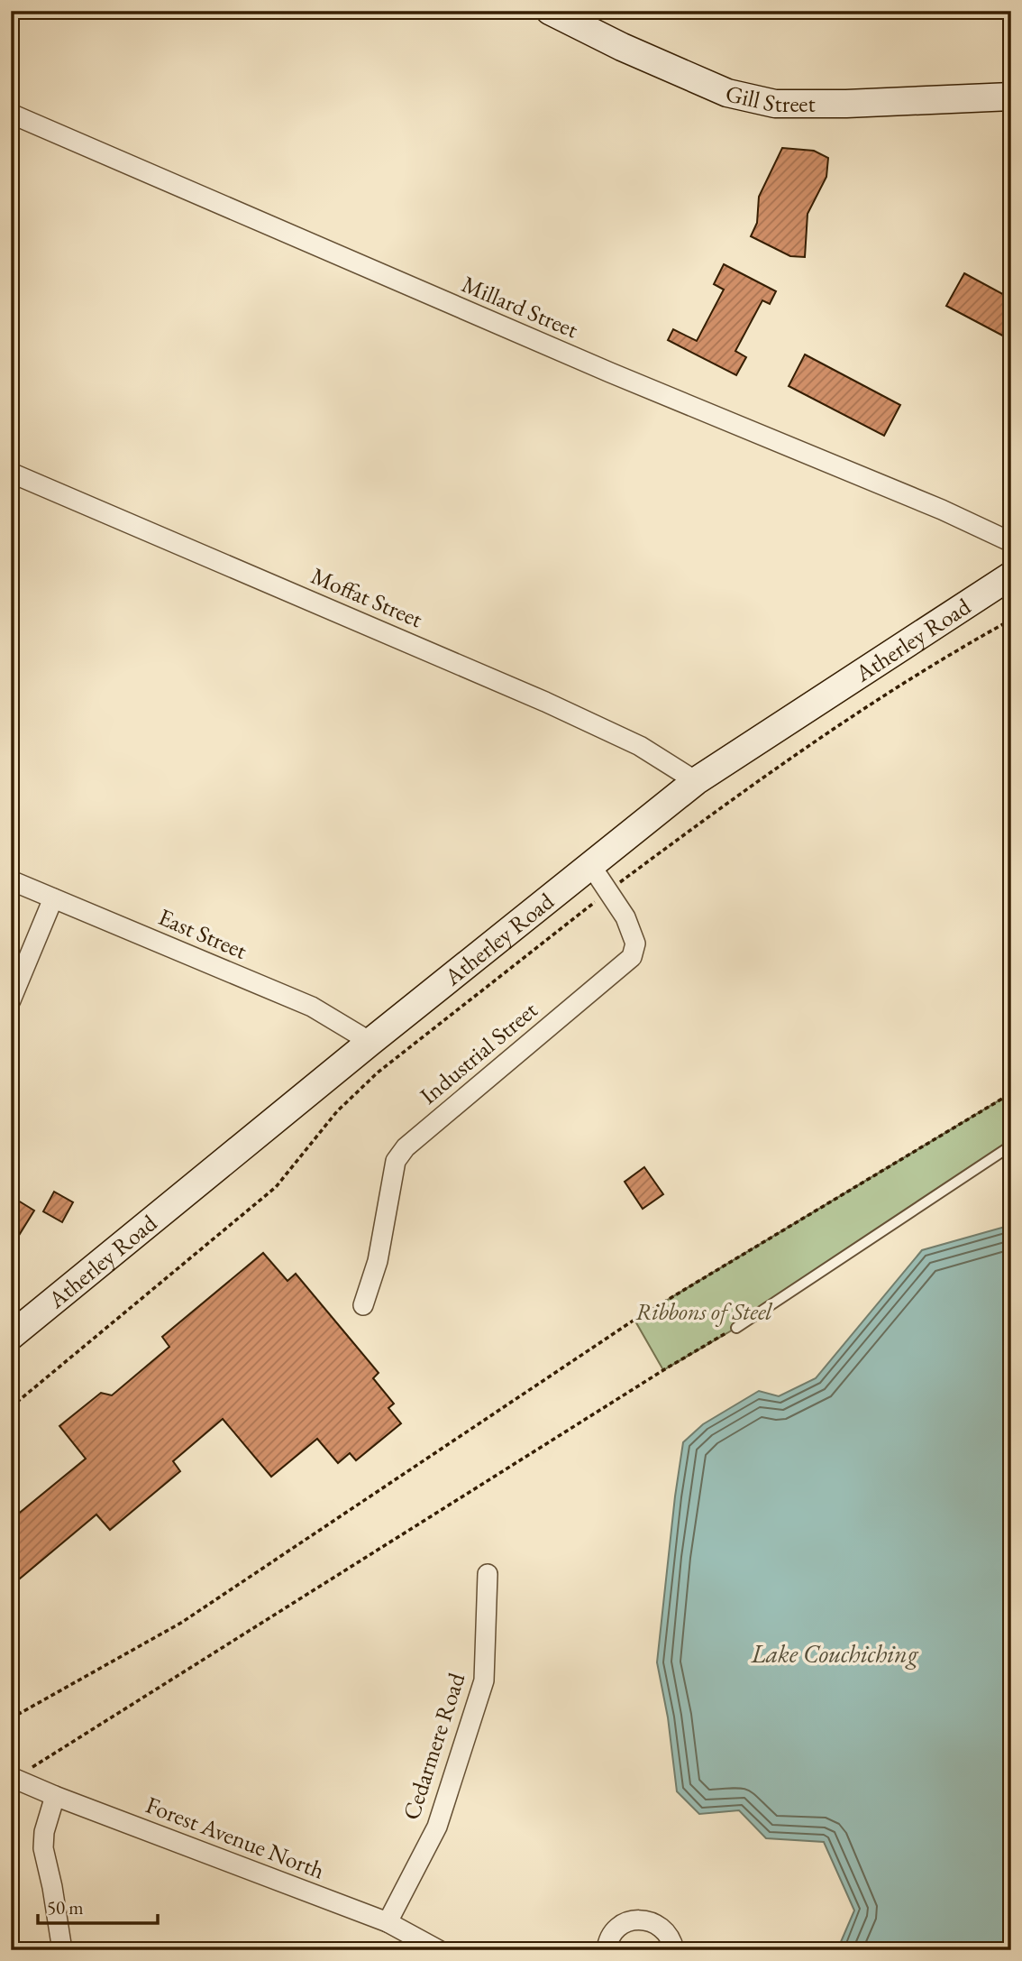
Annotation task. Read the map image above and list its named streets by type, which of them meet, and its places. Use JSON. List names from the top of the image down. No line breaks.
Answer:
{"streets":{"main road":["Gill Street","Atherley Road"],"street":["Millard Street","Moffat Street","East Street","Industrial Street","Cedarmere Road","Forest Avenue North"]},"crossings":[["Moffat Street","Atherley Road"],["Atherley Road","East Street"],["Atherley Road","Industrial Street"],["Cedarmere Road","Forest Avenue North"]],"water":["Lake Couchiching"],"parks":["Ribbons of Steel"],"scale_bar":"50 m"}
